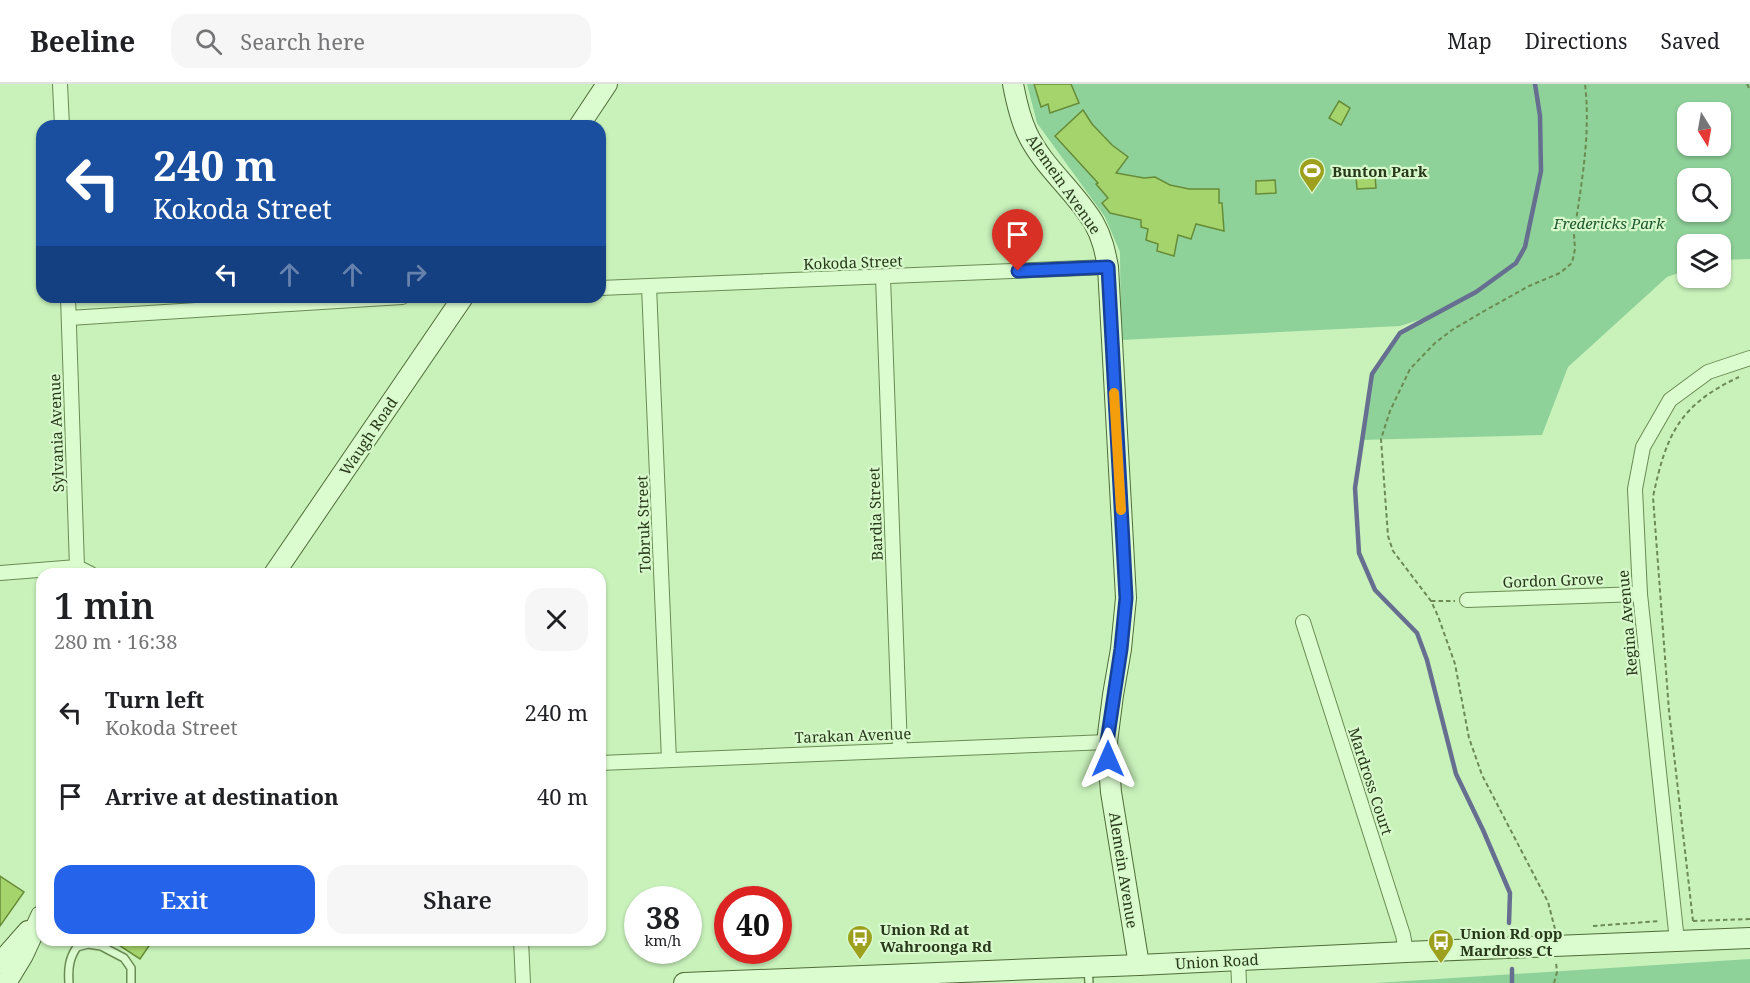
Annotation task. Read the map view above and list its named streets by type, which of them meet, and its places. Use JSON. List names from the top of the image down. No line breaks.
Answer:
{"streets":{"main road":["Alemein Avenue","Waugh Road","Union Road"],"street":["Kokoda Street","Sylvania Avenue","Bardia Street","Tobruk Street","Gordon Grove","Regina Avenue","Tarakan Avenue","Mardross Court"]},"crossings":[["Alemein Avenue","Kokoda Street"],["Alemein Avenue","Tarakan Avenue"],["Alemein Avenue","Union Road"],["Kokoda Street","Bardia Street"],["Kokoda Street","Tobruk Street"],["Bardia Street","Tarakan Avenue"],["Tobruk Street","Tarakan Avenue"],["Gordon Grove","Regina Avenue"],["Regina Avenue","Union Road"],["Mardross Court","Union Road"]],"parks":["Fredericks Park"],"places":{"sports":["Bunton Park"],"bus stop":["Union Rd at Wahroonga Rd","Union Rd opp Mardross Ct"]},"north":"bottom","page":{"header":"Beeline","search":"Search here","nav":["Map","Directions","Saved"],"turn":["240 m","Kokoda Street"],"heading":["1 min","280 m · 16:38"],"list":[{"name":"Turn left","note":"Kokoda Street","value":"240 m"},{"name":"Arrive at destination","value":"40 m"}],"buttons":["Exit","Share"],"speed":"38 km/h","limit":"40"}}
